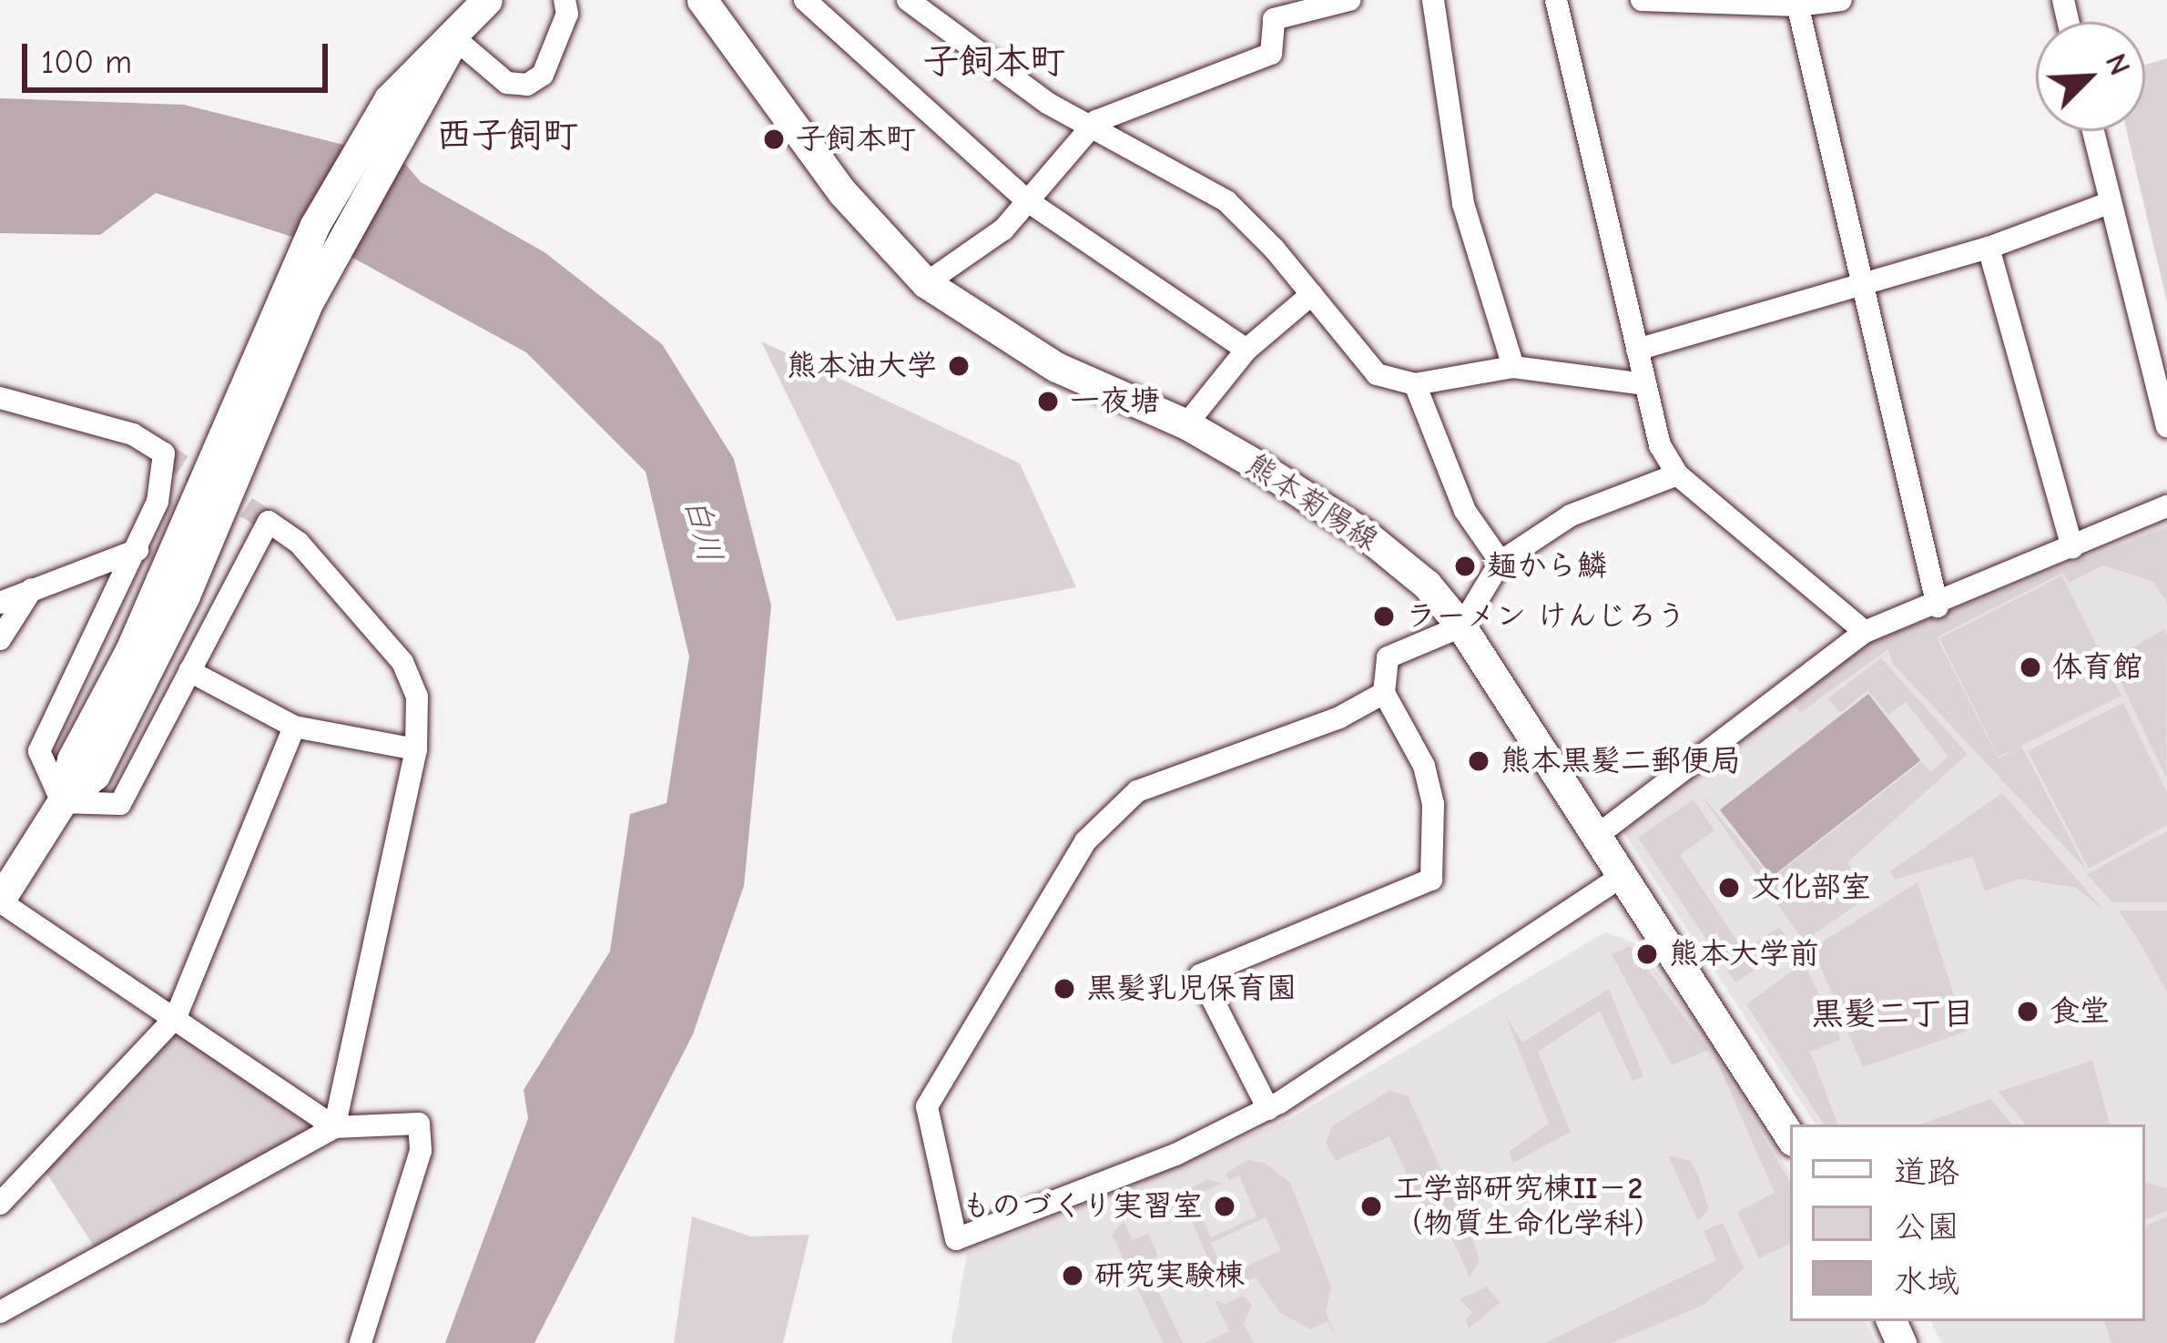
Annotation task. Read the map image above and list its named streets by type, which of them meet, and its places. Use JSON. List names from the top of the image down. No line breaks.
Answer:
{"streets":{"main road":["熊本菊陽線"]},"districts":["子飼本町","西子飼町","黒髪二丁目"],"water":["白川"],"places":["子飼本町","熊本油大学","一夜塘","麺から鱗","ラーメン けんじろう","体育館","熊本黒髪二郵便局","文化部室","熊本大学前","黒髪乳児保育園","食堂","ものづくり実習室","工学部研究棟II－2 （物質生命化学科）","研究実験棟"],"legend":["道路","公園","水域"],"scale_bar":"100 m","north":"top right"}
